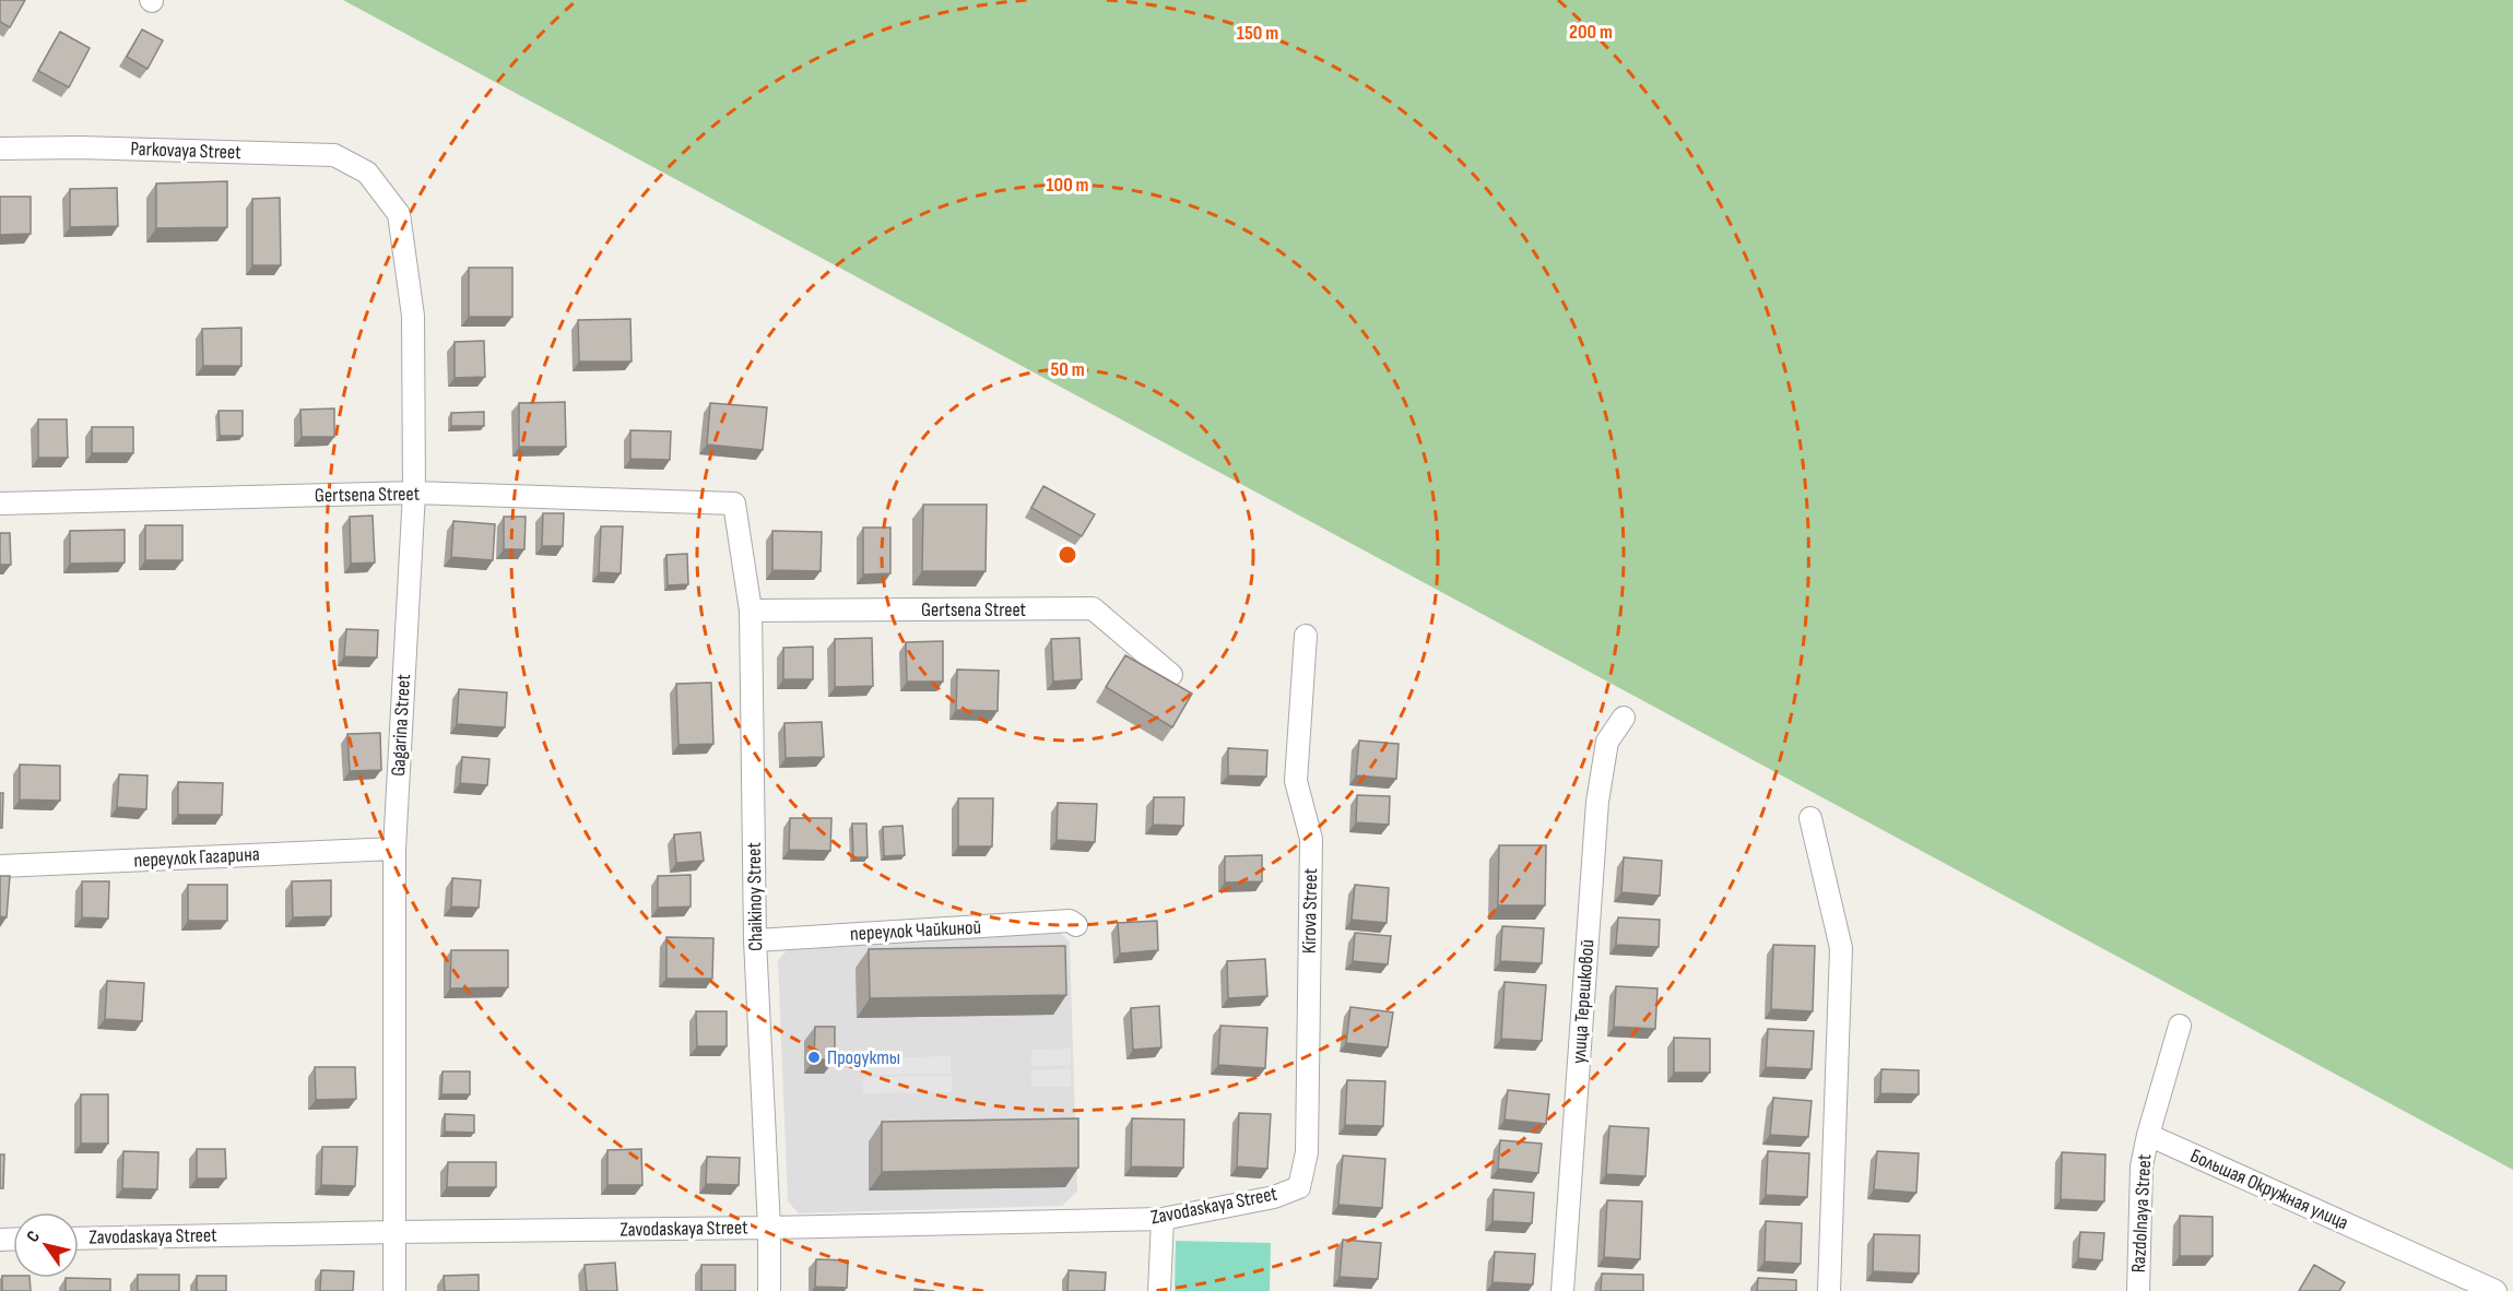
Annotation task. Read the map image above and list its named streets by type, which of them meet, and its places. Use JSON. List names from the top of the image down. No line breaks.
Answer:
{"streets":{"street":["Parkovaya Street","Gertsena Street","Gagarina Street","переулок Гагарина","Chaikinoy Street","Kirova Street","переулок Чайкиной","улица Терешковой","Большая Окружная улица","Zavodaskaya Street","Razdolnaya Street"]},"crossings":[["Parkovaya Street","Gagarina Street"],["Gertsena Street","Gagarina Street"],["Gertsena Street","Chaikinoy Street"],["Gagarina Street","переулок Гагарина"],["Gagarina Street","Zavodaskaya Street"],["Chaikinoy Street","переулок Чайкиной"],["Chaikinoy Street","Zavodaskaya Street"],["Kirova Street","Zavodaskaya Street"],["Большая Окружная улица","Razdolnaya Street"]],"places":["Продукты"],"north":"top left","rings":["200 m","150 m","100 m","50 m"]}
